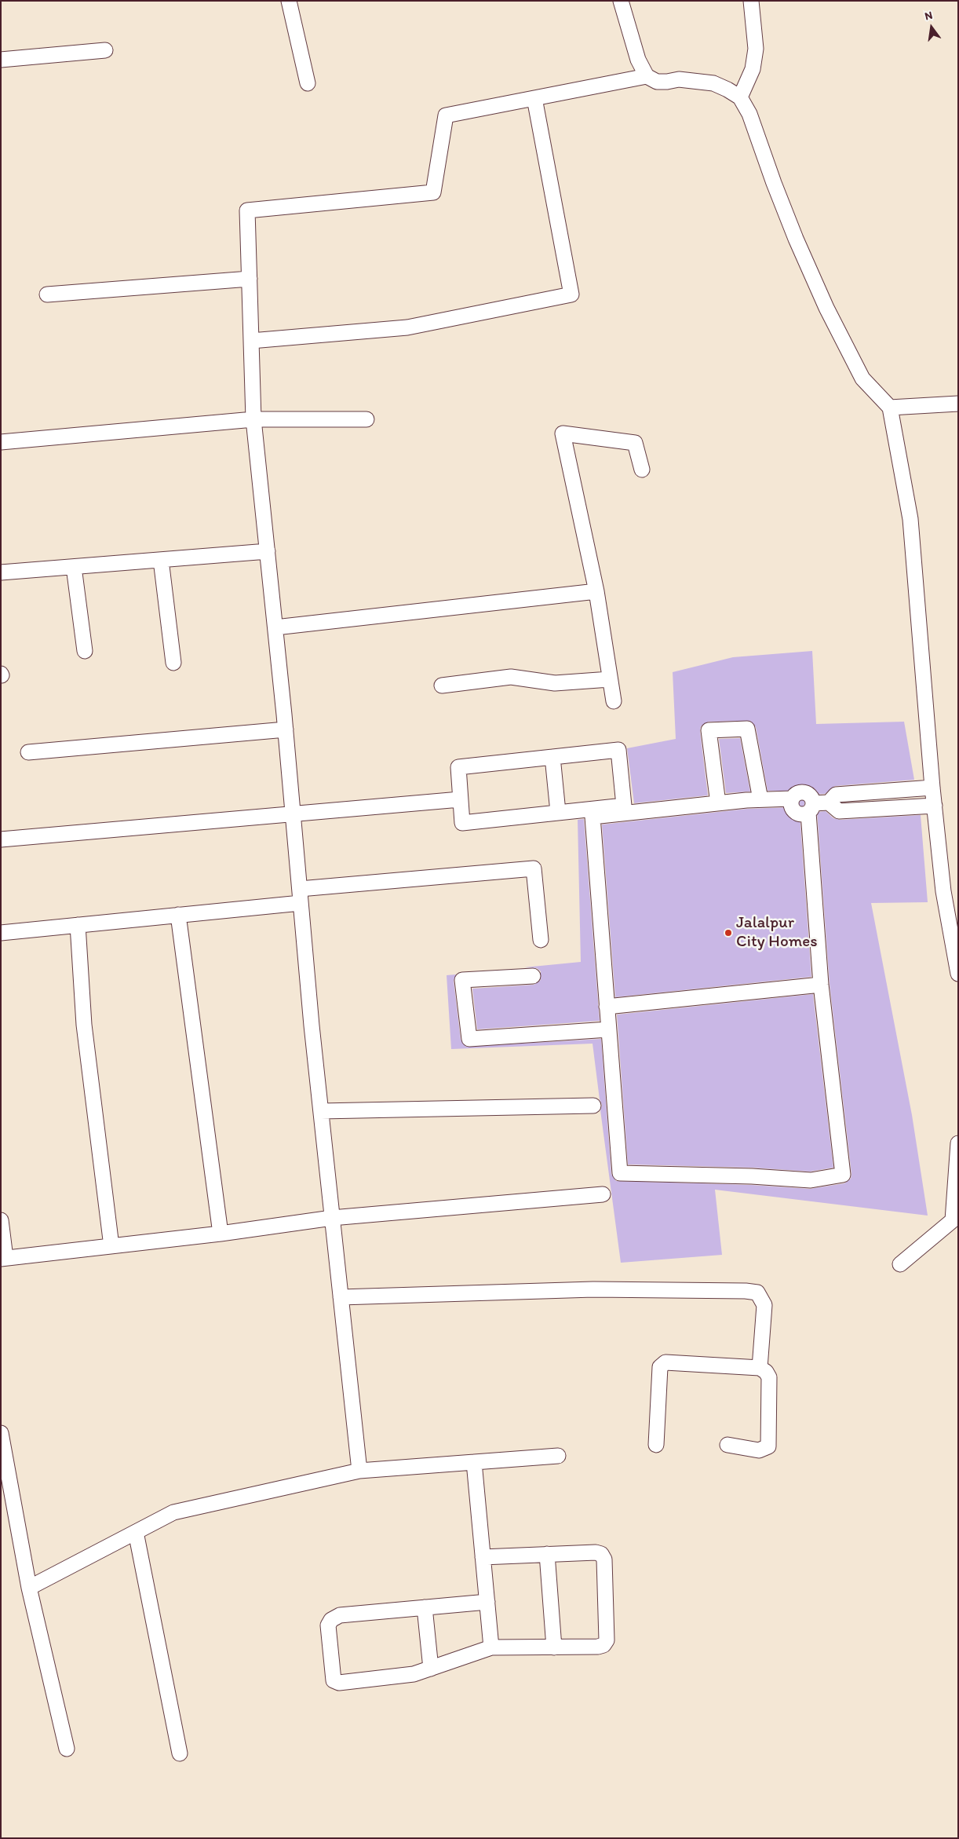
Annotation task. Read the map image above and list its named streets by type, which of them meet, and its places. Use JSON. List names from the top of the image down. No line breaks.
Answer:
{"places":["Jalalpur City Homes"],"north":"top"}
